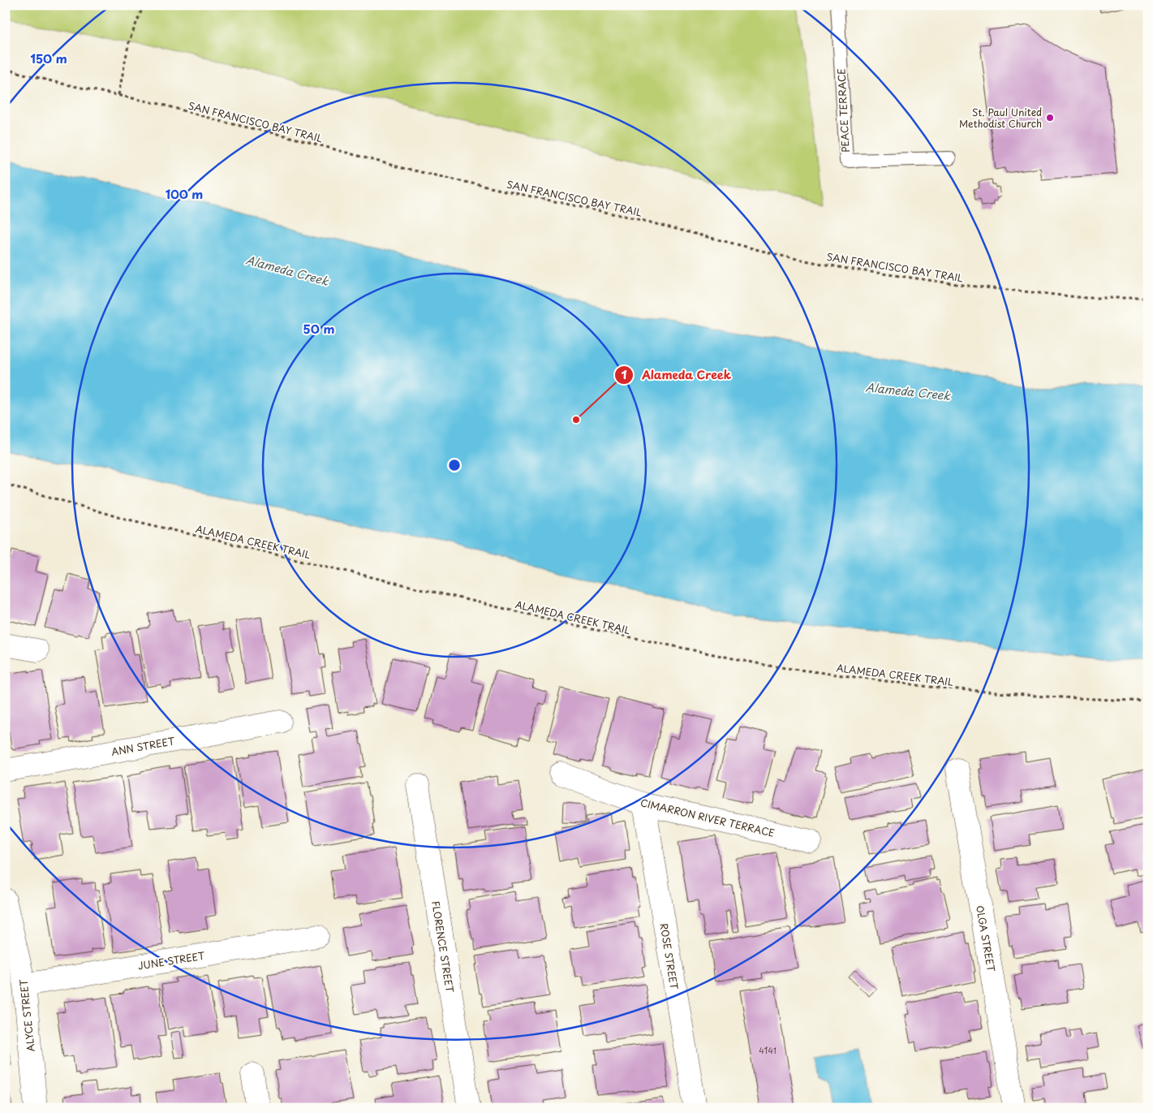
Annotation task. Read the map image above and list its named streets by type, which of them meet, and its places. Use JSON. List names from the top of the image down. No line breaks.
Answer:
{"streets":{"street":["ANN STREET","CIMARRON RIVER TERRACE","OLGA STREET","FLORENCE STREET","ROSE STREET","JUNE STREET","ALYCE STREET"],"lane":["PEACE TERRACE"],"path":["SAN FRANCISCO BAY TRAIL","ALAMEDA CREEK TRAIL"]},"crossings":[["CIMARRON RIVER TERRACE","ROSE STREET"],["JUNE STREET","ALYCE STREET"]],"water":["Alameda Creek"],"places":["St. Paul United Methodist Church","Alameda Creek"],"house_numbers":["4141"],"rings":["150 m","100 m","50 m"]}
